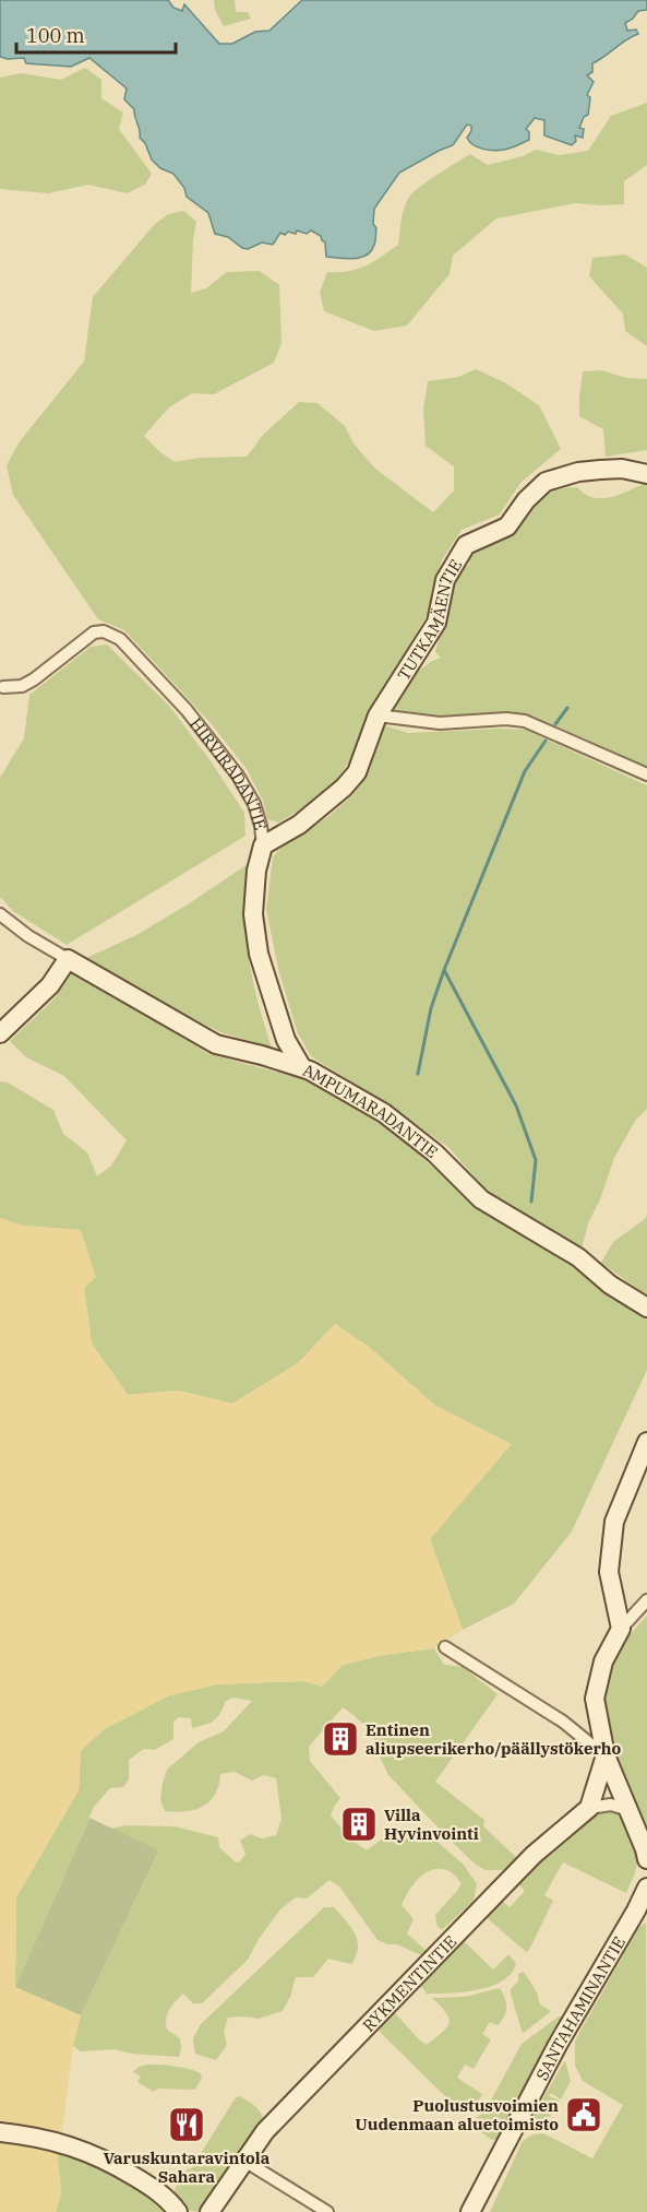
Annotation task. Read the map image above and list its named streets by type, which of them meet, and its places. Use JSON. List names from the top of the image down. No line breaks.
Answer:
{"streets":{"street":["TUTKAMÄENTIE","HIRVIRADANTIE","AMPUMARADANTIE","RYKMENTINTIE","SANTAHAMINANTIE"]},"crossings":[["TUTKAMÄENTIE","HIRVIRADANTIE"],["HIRVIRADANTIE","AMPUMARADANTIE"]],"places":{"building":["Entinen aliupseerikerho/päällystökerho","Villa Hyvinvointi"],"public building":["Puolustusvoimien Uudenmaan aluetoimisto"],"restaurant":["Varuskuntaravintola Sahara"]},"scale_bar":"100 m"}
